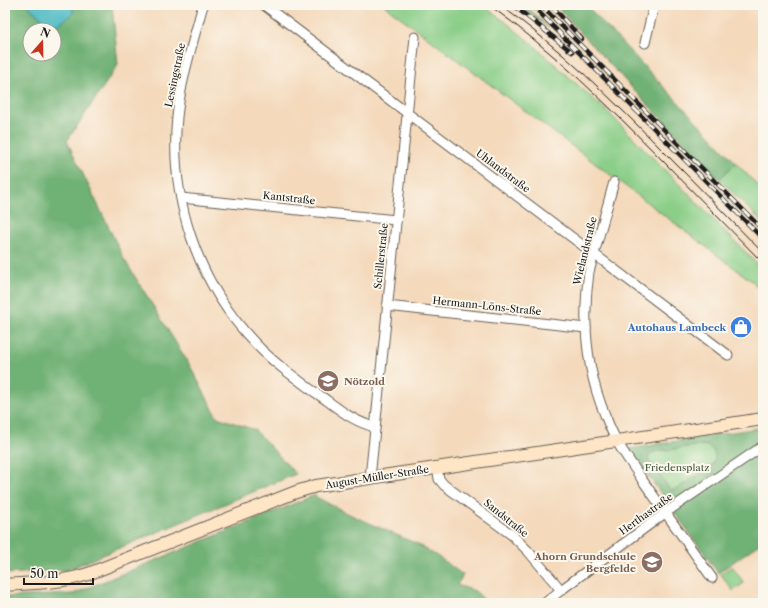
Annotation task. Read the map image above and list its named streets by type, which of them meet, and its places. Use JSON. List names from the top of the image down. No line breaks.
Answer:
{"streets":{"main road":["August-Müller-Straße"],"street":["Lessingstraße","Uhlandstraße","Kantstraße","Wielandstraße","Schillerstraße","Hermann-Löns-Straße","Herthastraße","Sandstraße"]},"crossings":[["Lessingstraße","Kantstraße"],["Lessingstraße","Schillerstraße"],["Uhlandstraße","Wielandstraße"],["Uhlandstraße","Schillerstraße"],["Kantstraße","Schillerstraße"],["Wielandstraße","Hermann-Löns-Straße"],["Wielandstraße","August-Müller-Straße"],["Wielandstraße","Herthastraße"],["Schillerstraße","Hermann-Löns-Straße"],["Schillerstraße","August-Müller-Straße"],["August-Müller-Straße","Sandstraße"],["Herthastraße","Sandstraße"]],"parks":["Friedensplatz"],"places":{"shop":["Autohaus Lambeck"],"school or university":["Nötzold","Ahorn Grundschule Bergfelde"]},"scale_bar":"50 m","north":"top"}
